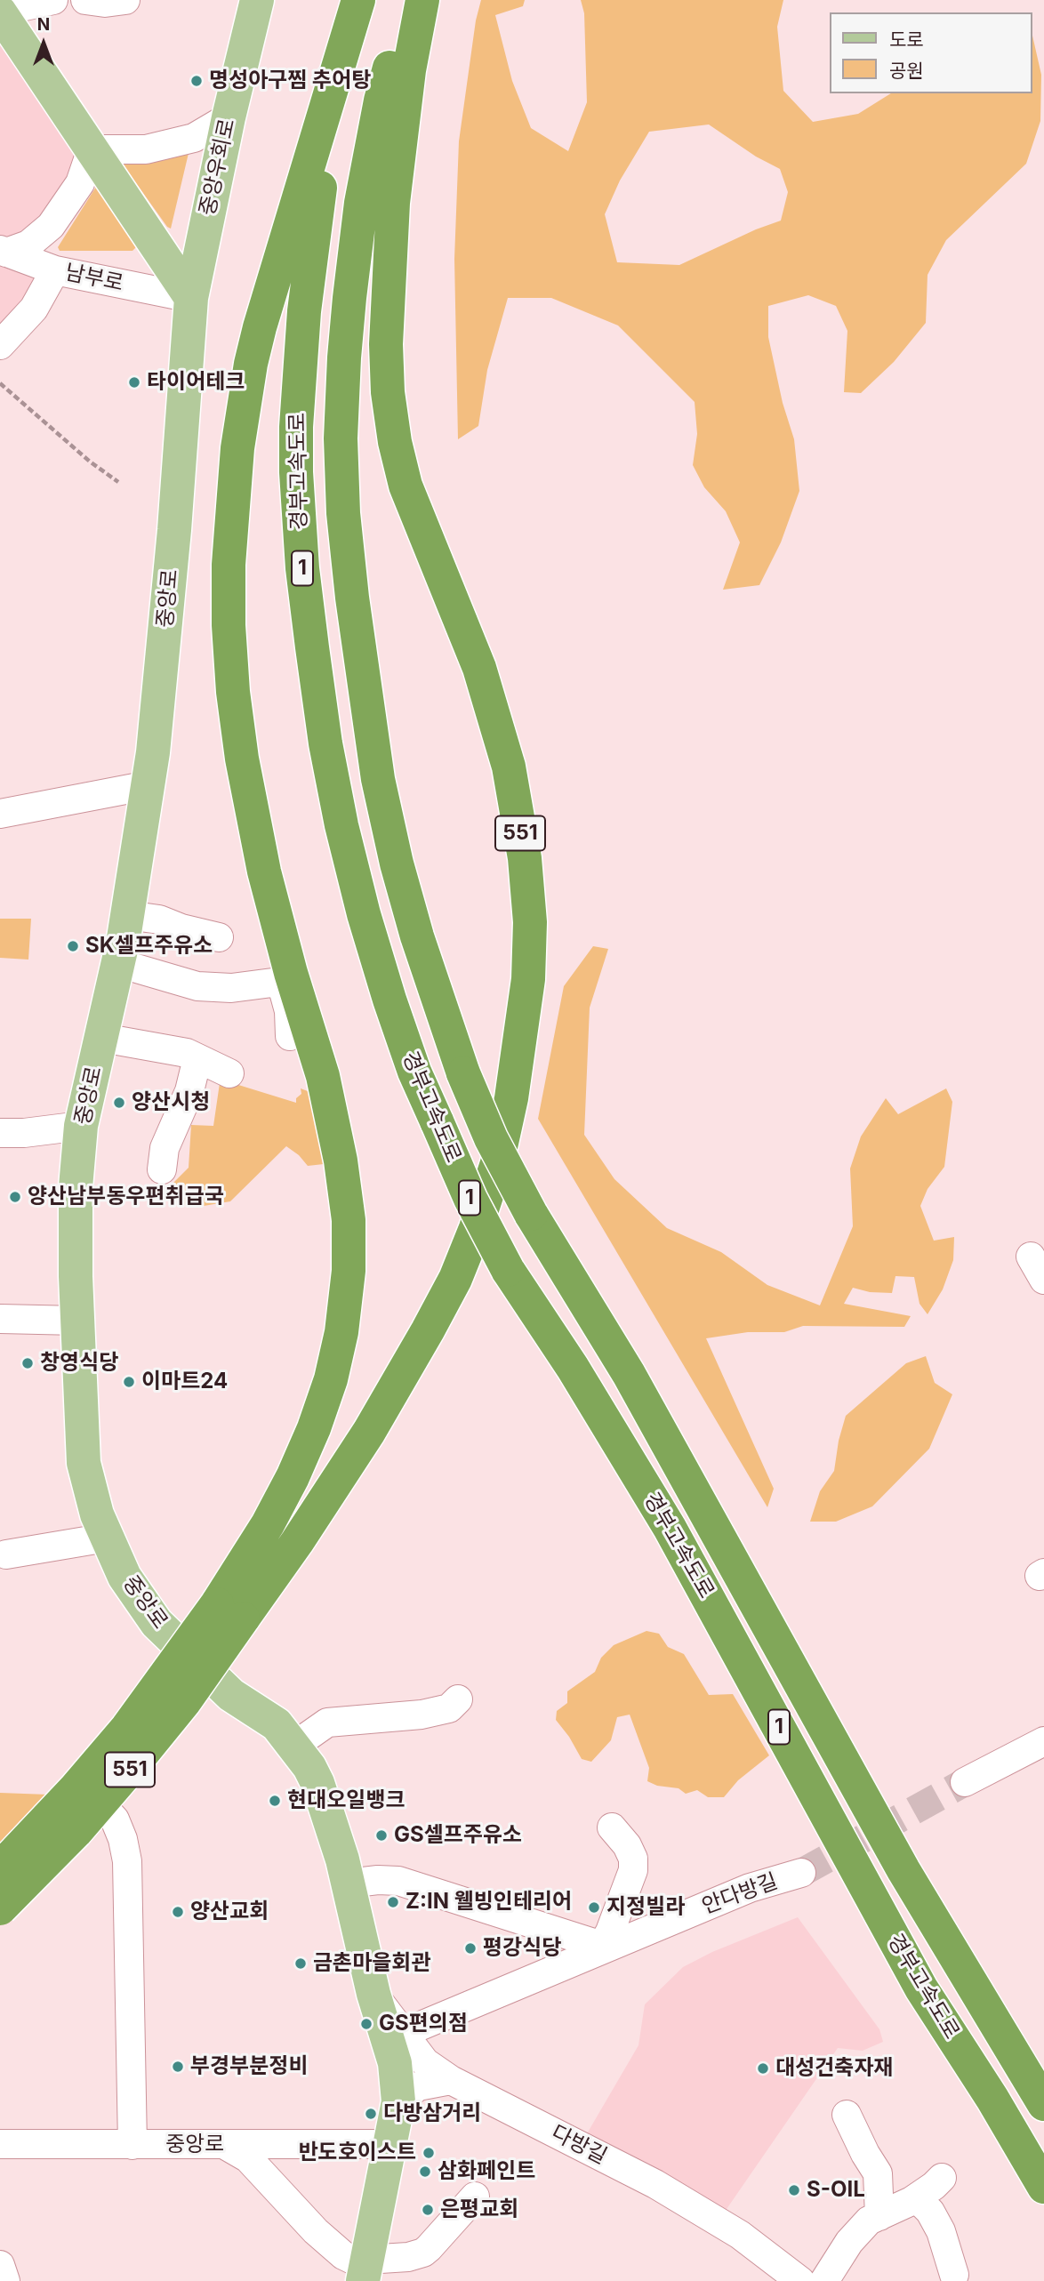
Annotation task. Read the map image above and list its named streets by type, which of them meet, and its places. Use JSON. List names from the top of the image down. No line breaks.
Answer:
{"streets":{"highway":["경부고속도로","1","551"],"main road":["중앙우회로","중앙로"],"street":["남부로","안다방길","다방길"]},"crossings":[["중앙우회로","남부로"],["중앙우회로","중앙로"],["남부로","중앙로"],["경부고속도로","551"],["중앙로","다방길"],["안다방길","다방길"]],"places":["명성아구찜 추어탕","타이어테크","SK셀프주유소","양산시청","양산남부동우편취급국","창영식당","이마트24","현대오일뱅크","GS셀프주유소","Z:IN 웰빙인테리어","지정빌라","양산교회","평강식당","금촌마을회관","GS편의점","부경부분정비","대성건축자재","다방삼거리","반도호이스트","삼화페인트","S-OIL","은평교회"],"legend":["도로","공원"],"north":"top"}
